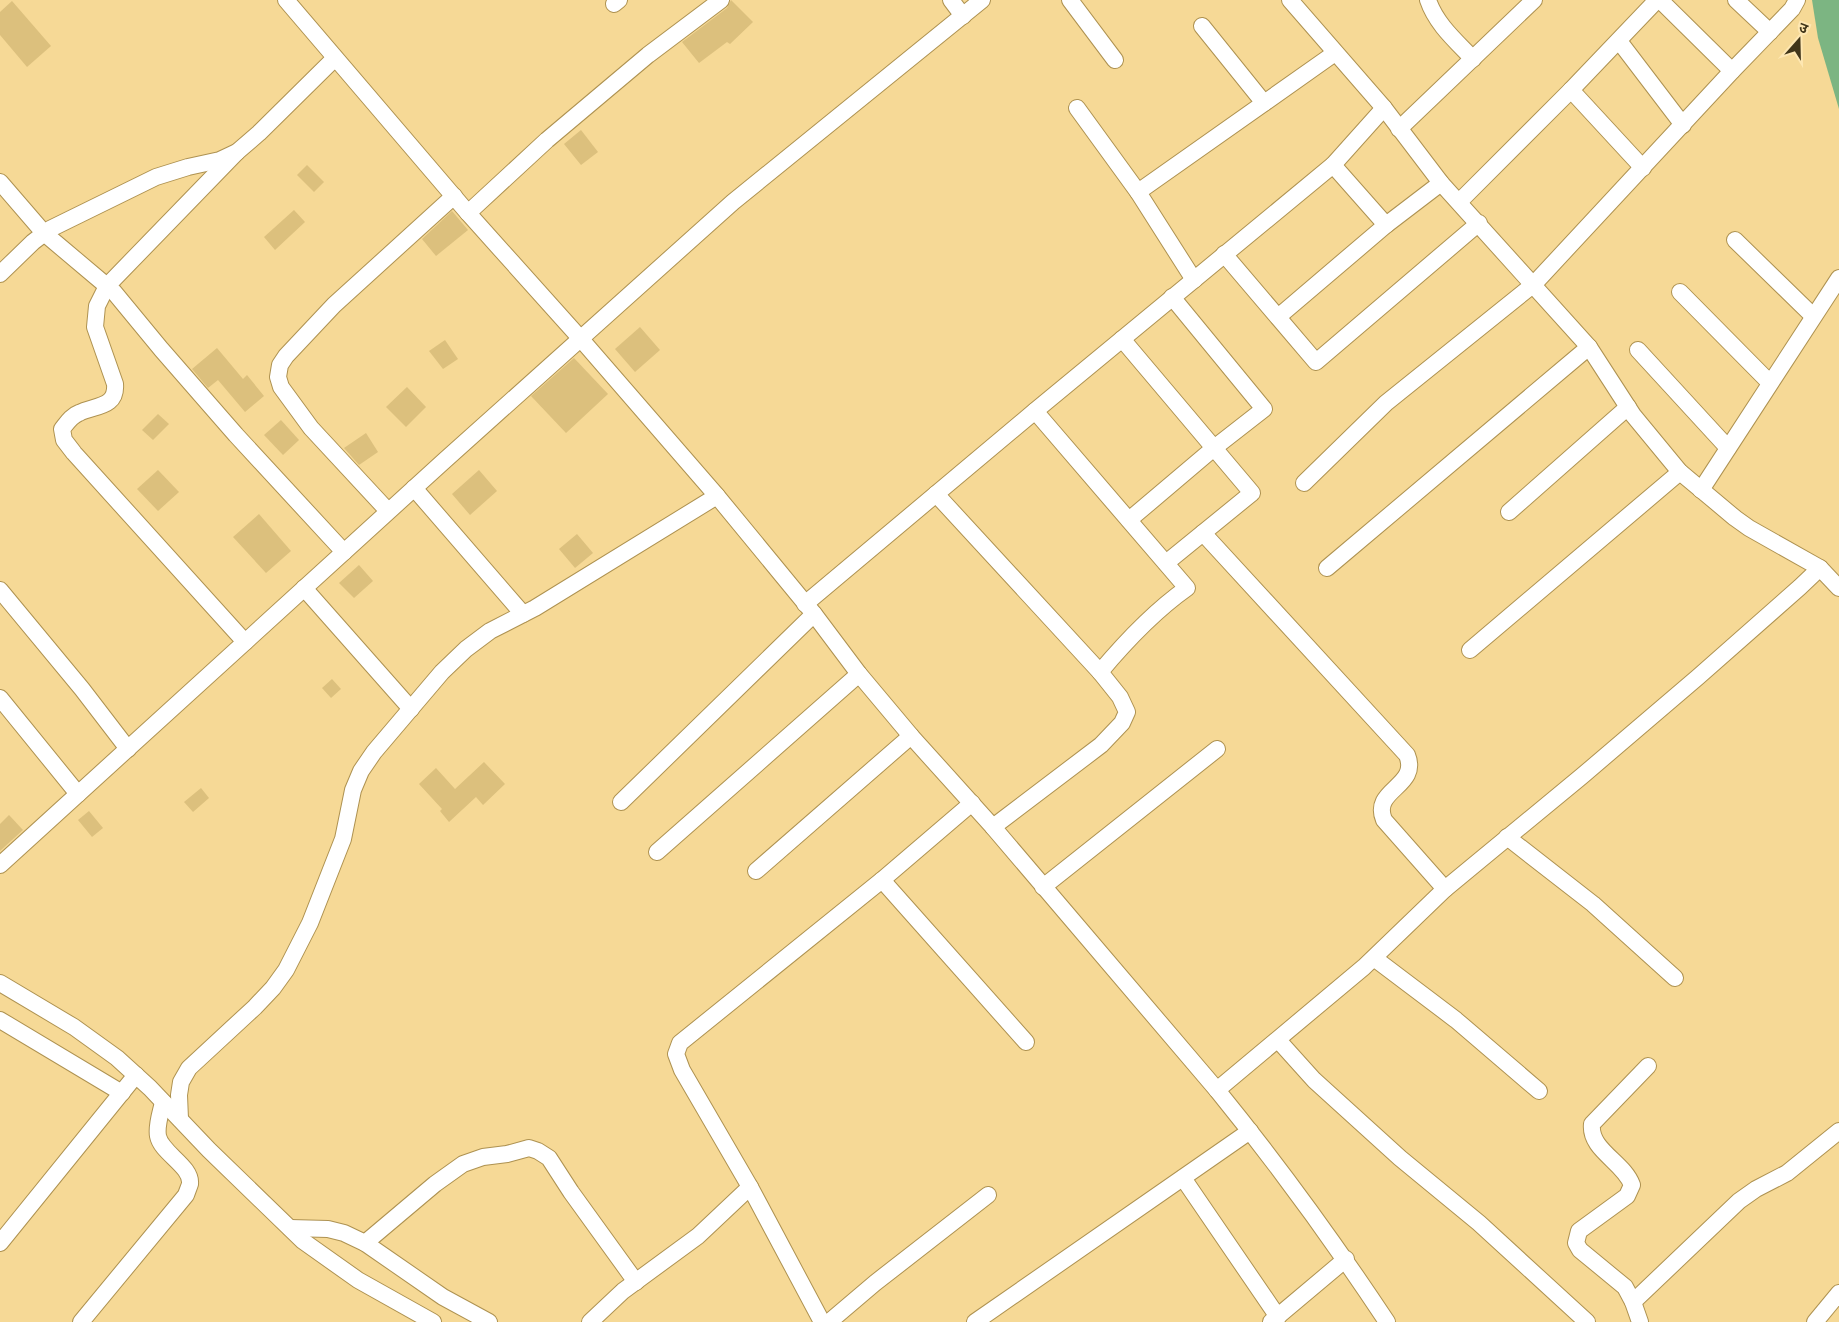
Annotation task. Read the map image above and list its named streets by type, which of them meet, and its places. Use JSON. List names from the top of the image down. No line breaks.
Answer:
{"north":"top"}
